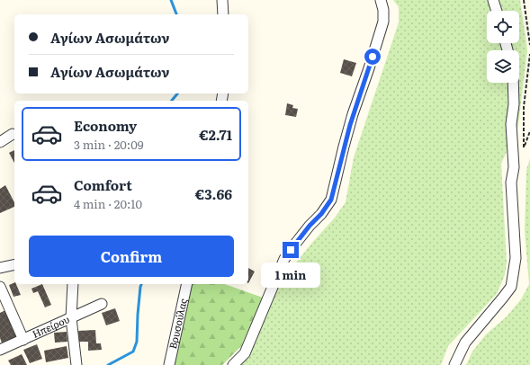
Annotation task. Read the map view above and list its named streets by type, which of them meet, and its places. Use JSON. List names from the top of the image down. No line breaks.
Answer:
{"streets":{"street":["Βρυσούλας","Ηπείρου"]},"page":{"banner":["Αγίων Ασωμάτων","Αγίων Ασωμάτων"],"list":[{"name":"Economy","note":"3 min · 20:09","value":"€2.71"},{"name":"Comfort","note":"4 min · 20:10","value":"€3.66"}],"buttons":"Confirm","bubble":"1 min"}}
